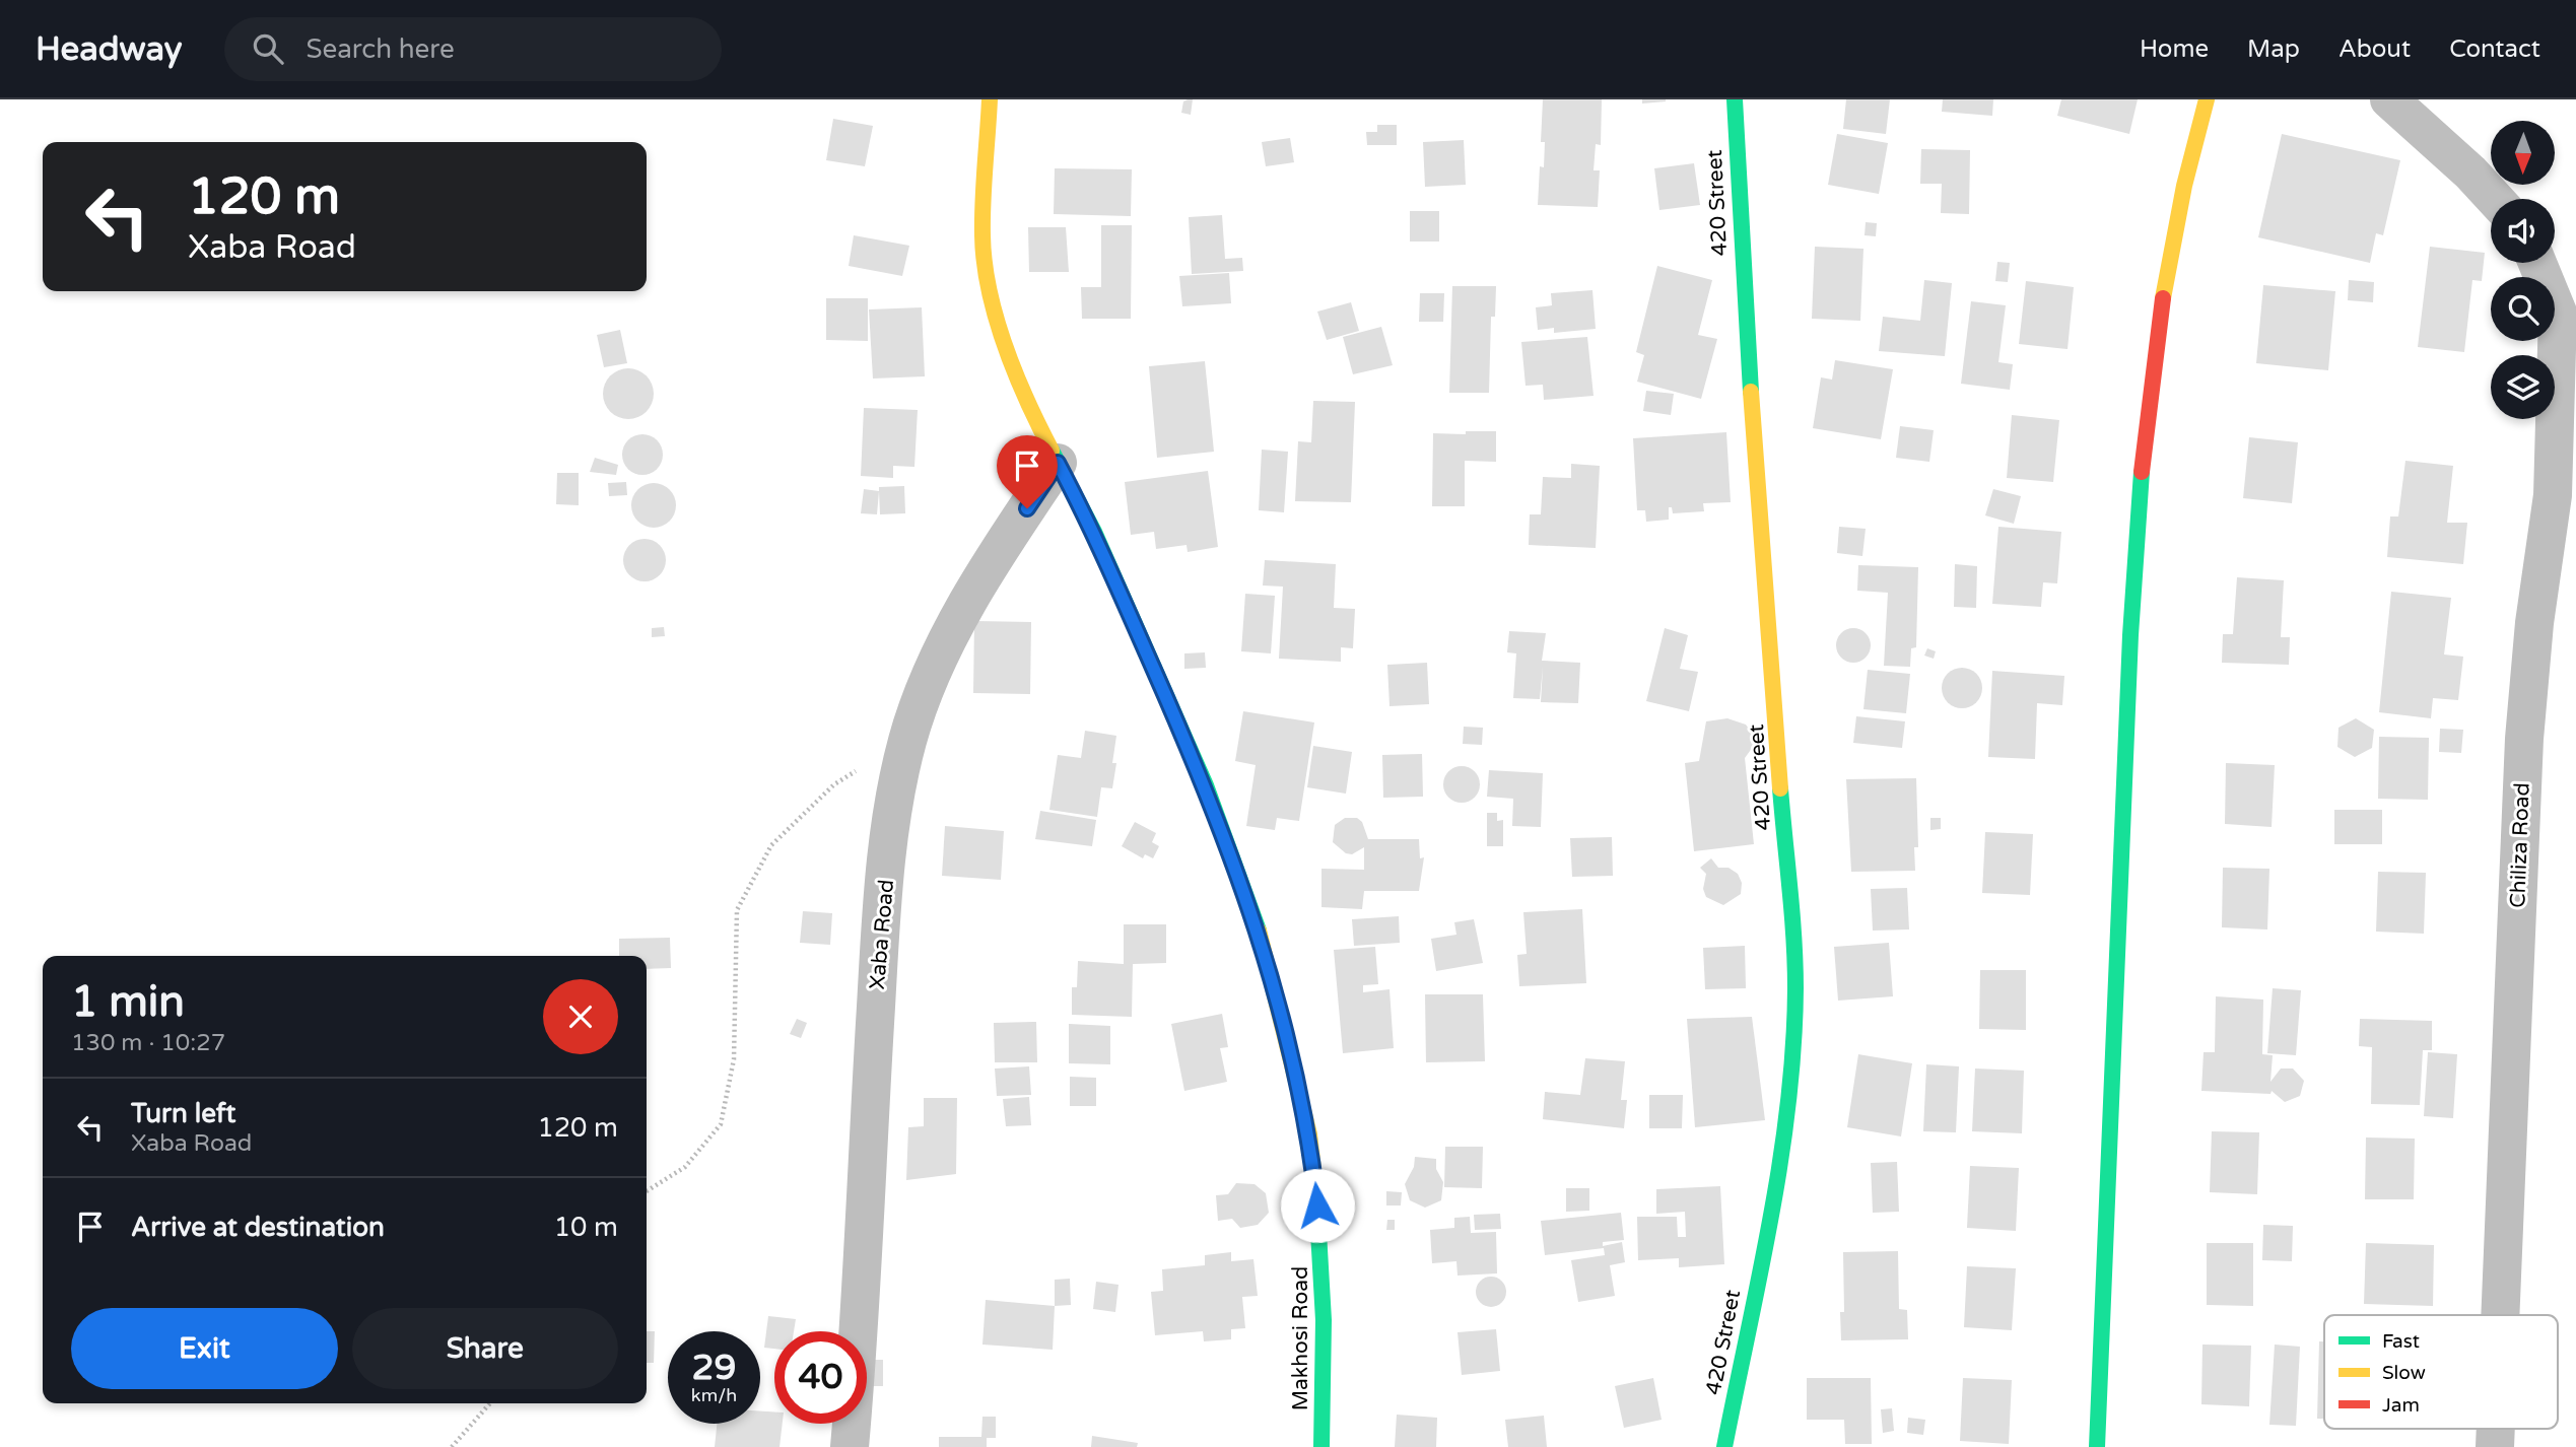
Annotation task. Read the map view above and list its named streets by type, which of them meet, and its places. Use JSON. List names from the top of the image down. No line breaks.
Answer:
{"streets":{"street":["420 Street","Chiliza Road","Xaba Road","Makhosi Road"]},"crossings":[["Xaba Road","Makhosi Road"]],"legend":["Fast","Slow","Jam"],"north":"bottom","page":{"header":"Headway","search":"Search here","nav":["Home","Map","About","Contact"],"turn":["120 m","Xaba Road"],"heading":["1 min","130 m · 10:27"],"list":[{"name":"Turn left","note":"Xaba Road","value":"120 m"},{"name":"Arrive at destination","value":"10 m"}],"buttons":["Exit","Share"],"speed":"29 km/h","limit":"40"}}
